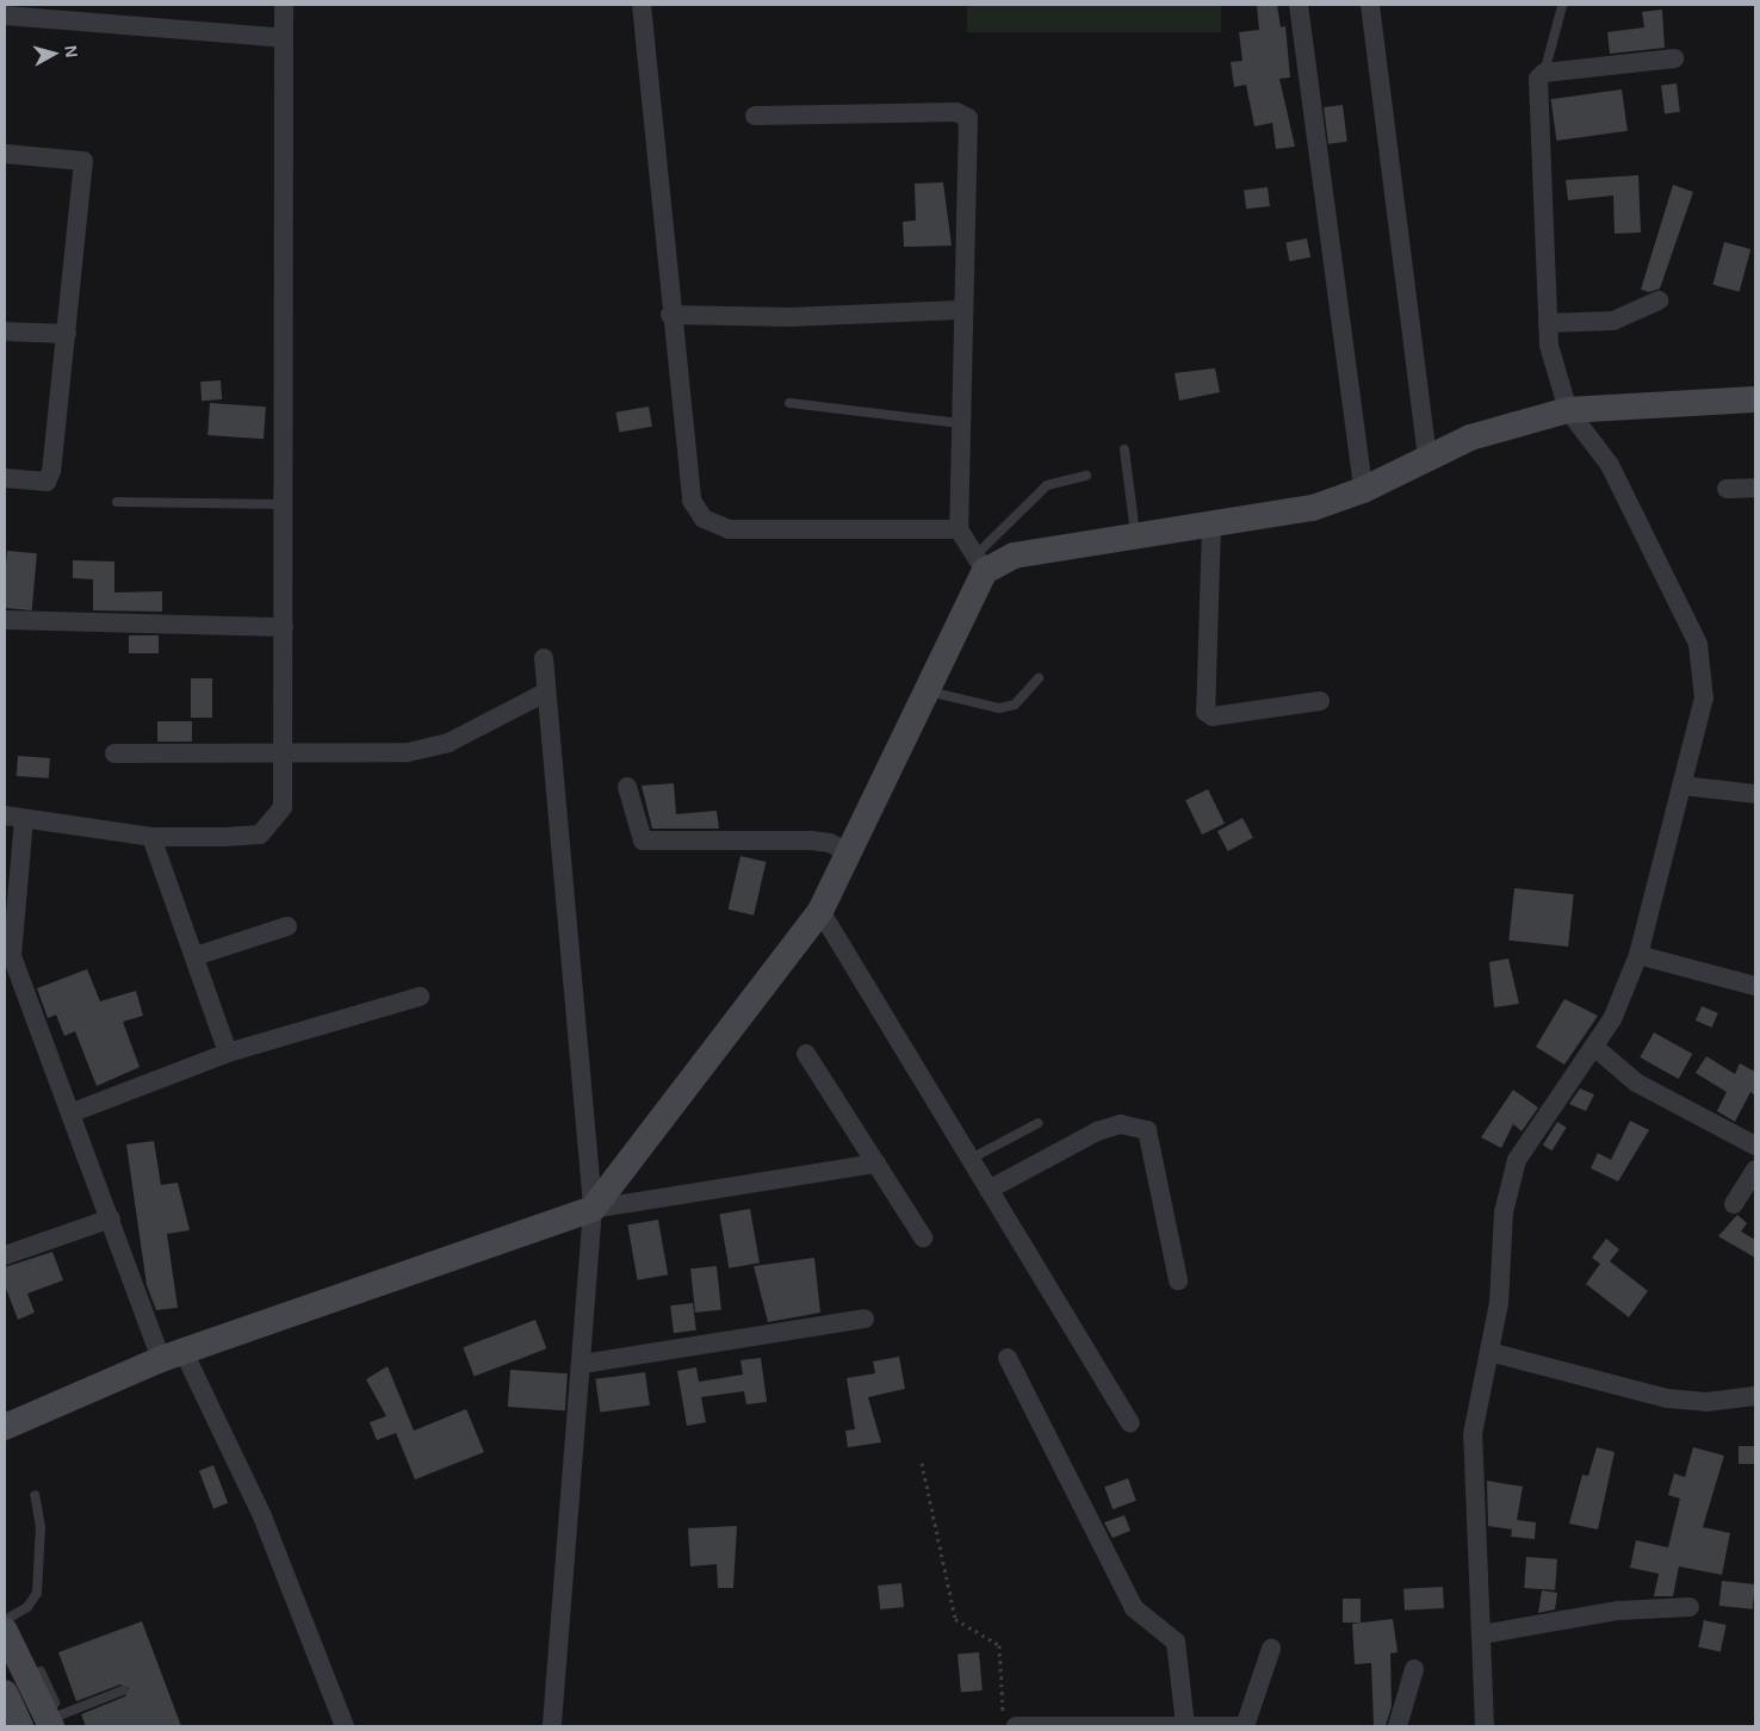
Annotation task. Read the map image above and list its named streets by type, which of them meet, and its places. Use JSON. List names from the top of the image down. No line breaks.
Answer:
{"north":"right"}
